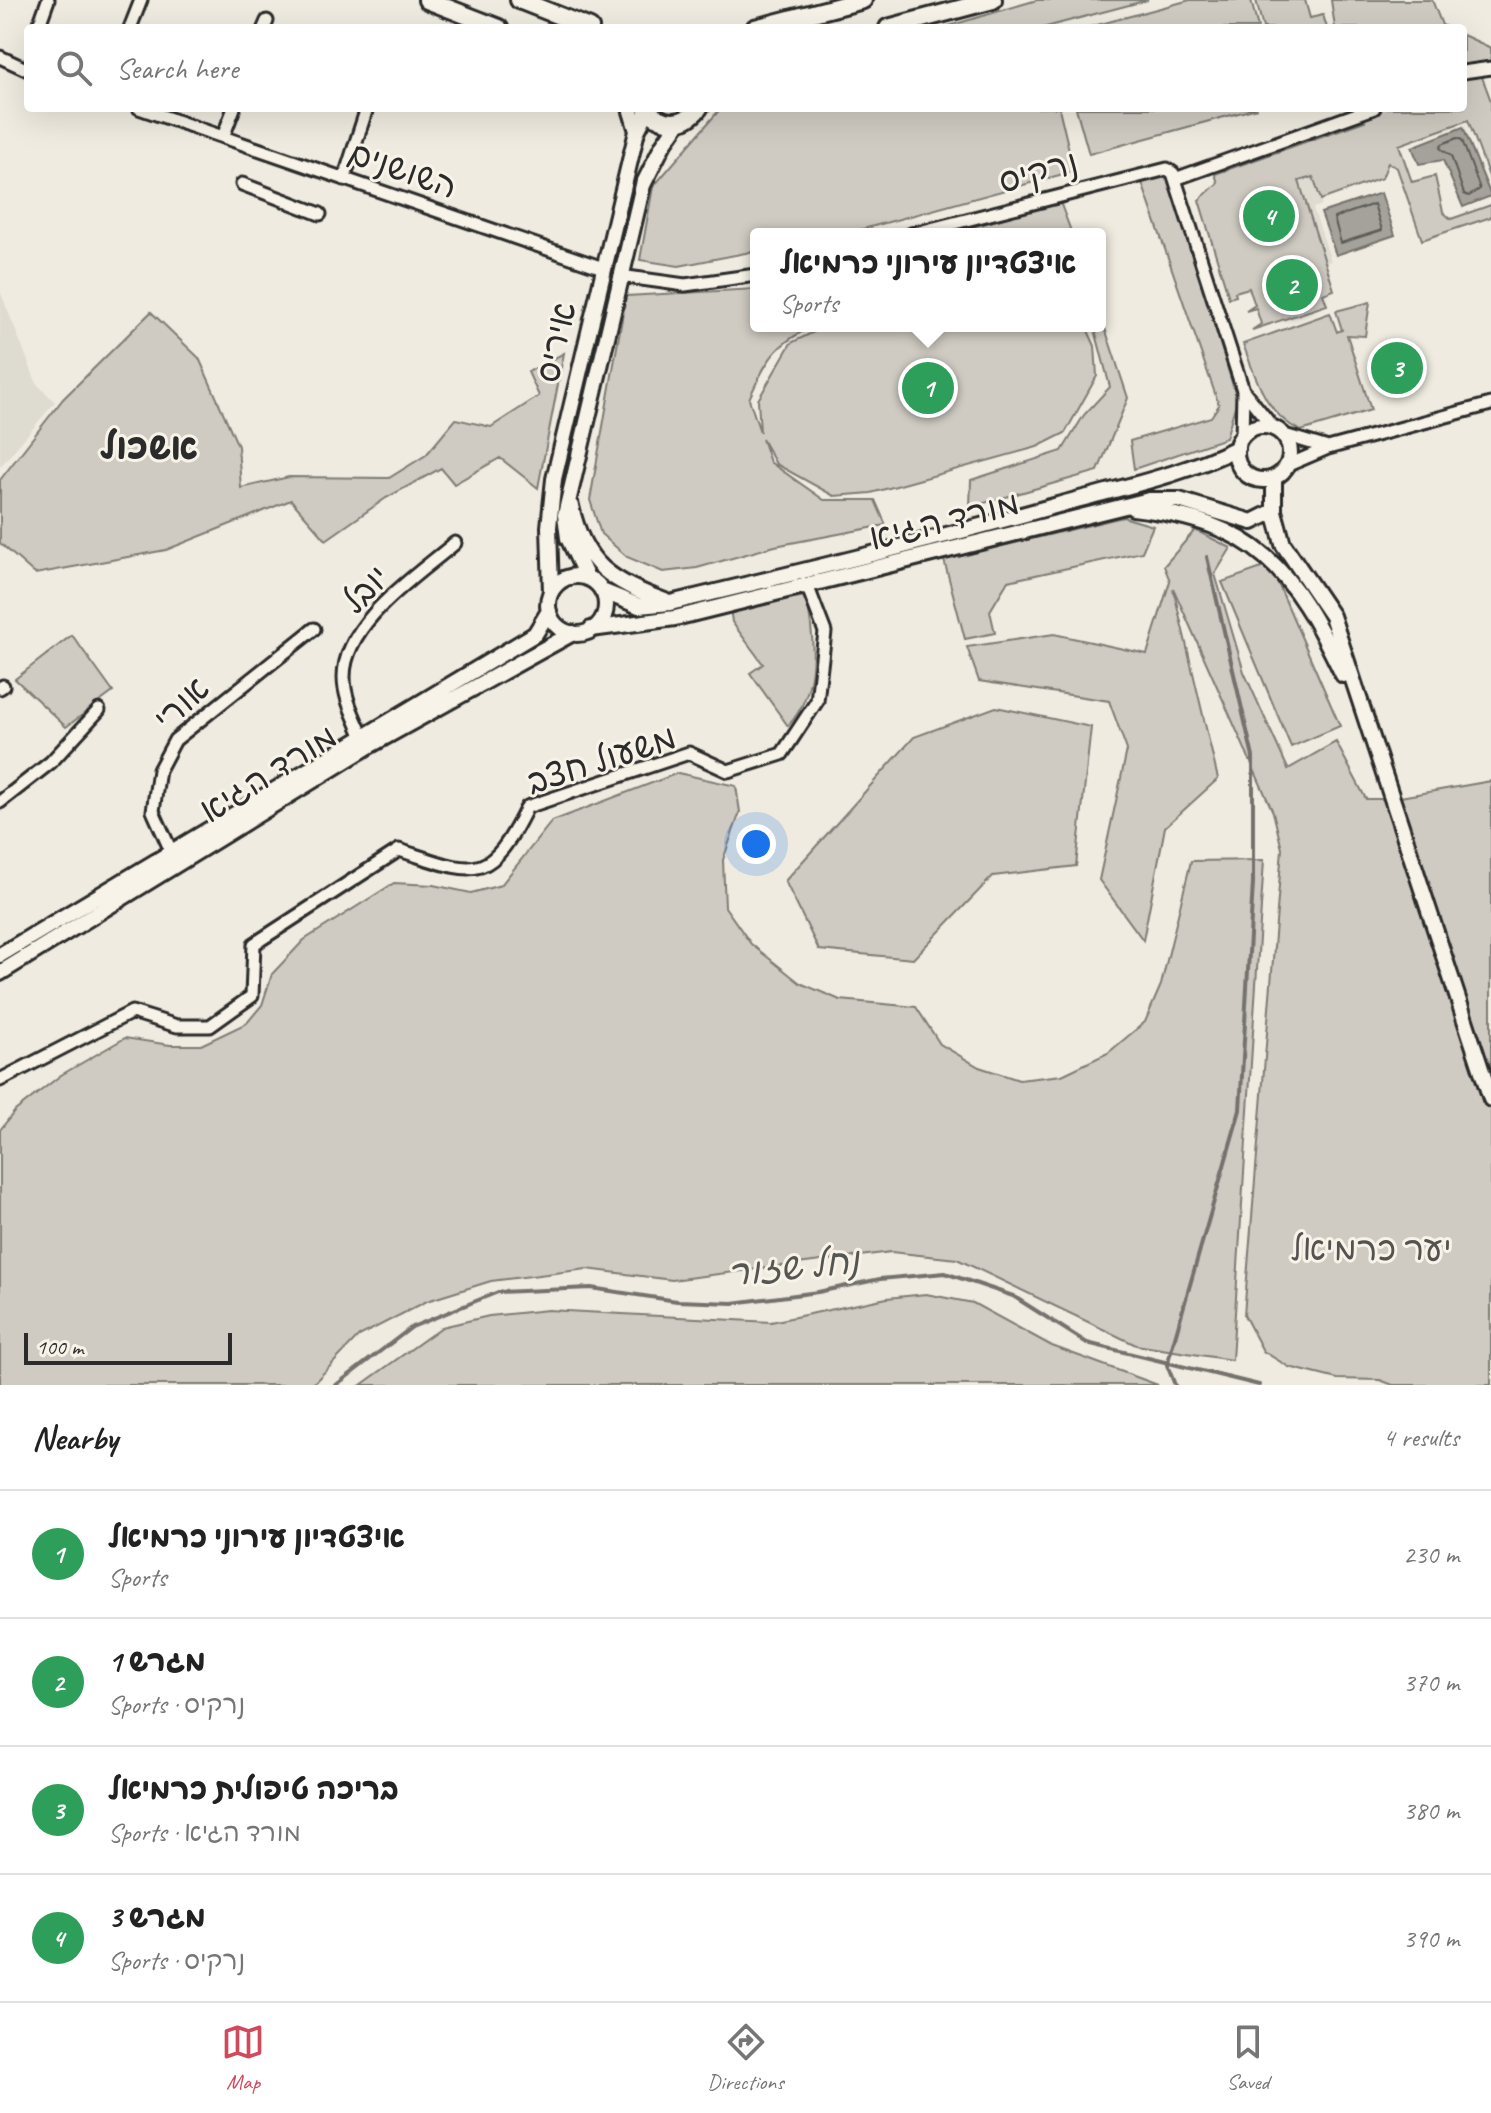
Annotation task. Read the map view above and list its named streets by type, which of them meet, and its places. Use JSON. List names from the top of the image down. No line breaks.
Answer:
{"streets":{"street":["השושנים","נרקיס","איריס","מורד הגיא","יובל","אורי","משעול חצב"]},"crossings":[["השושנים","איריס"],["איריס","מורד הגיא"],["מורד הגיא","יובל"],["מורד הגיא","אורי"],["מורד הגיא","משעול חצב"]],"districts":["אשכול"],"water":["נחל שזור"],"parks":["יער כרמיאל"],"scale_bar":"100 m","page":{"search":"Search here","pins":["4","2","3","1"],"popup":["איצטדיון עירוני כרמיאל","Sports"],"scale":"100 m","heading":["Nearby","4 results"],"list":[{"mark":"1","name":"איצטדיון עירוני כרמיאל","note":"Sports","value":"230 m"},{"mark":"2","name":"מגרש 1","note":"Sports · נרקיס","value":"370 m"},{"mark":"3","name":"בריכה טיפולית כרמיאל","note":"Sports · מורד הגיא","value":"380 m"},{"mark":"4","name":"מגרש 3","note":"Sports · נרקיס","value":"390 m"}],"nav":["Map","Directions","Saved"]}}
